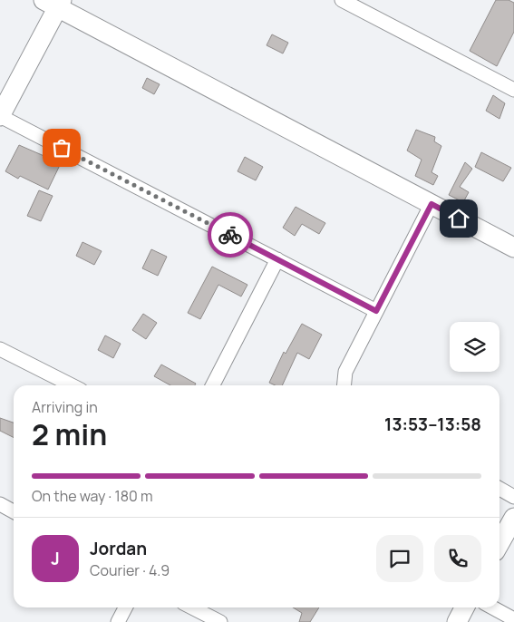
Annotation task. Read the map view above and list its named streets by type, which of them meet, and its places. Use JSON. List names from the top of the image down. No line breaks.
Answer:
{"page":{"heading":["2 min","Arriving in","13:53–13:58"],"panel":["Jordan","Courier · 4.9"],"bar":"On the way · 180 m","round":"J"}}
